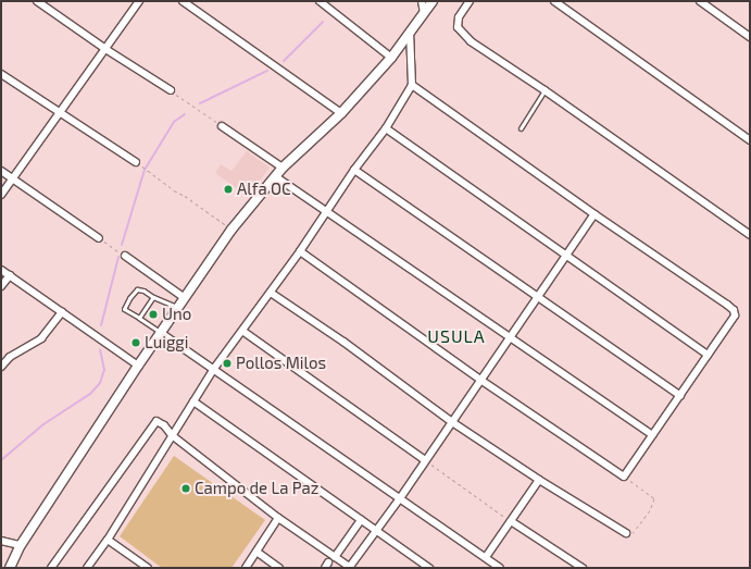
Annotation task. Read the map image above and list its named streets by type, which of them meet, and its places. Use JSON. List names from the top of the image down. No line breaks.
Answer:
{"districts":["USULA"],"places":["Alfa OC","Uno","Luiggi","Pollos Milos","Campo de La Paz"]}
